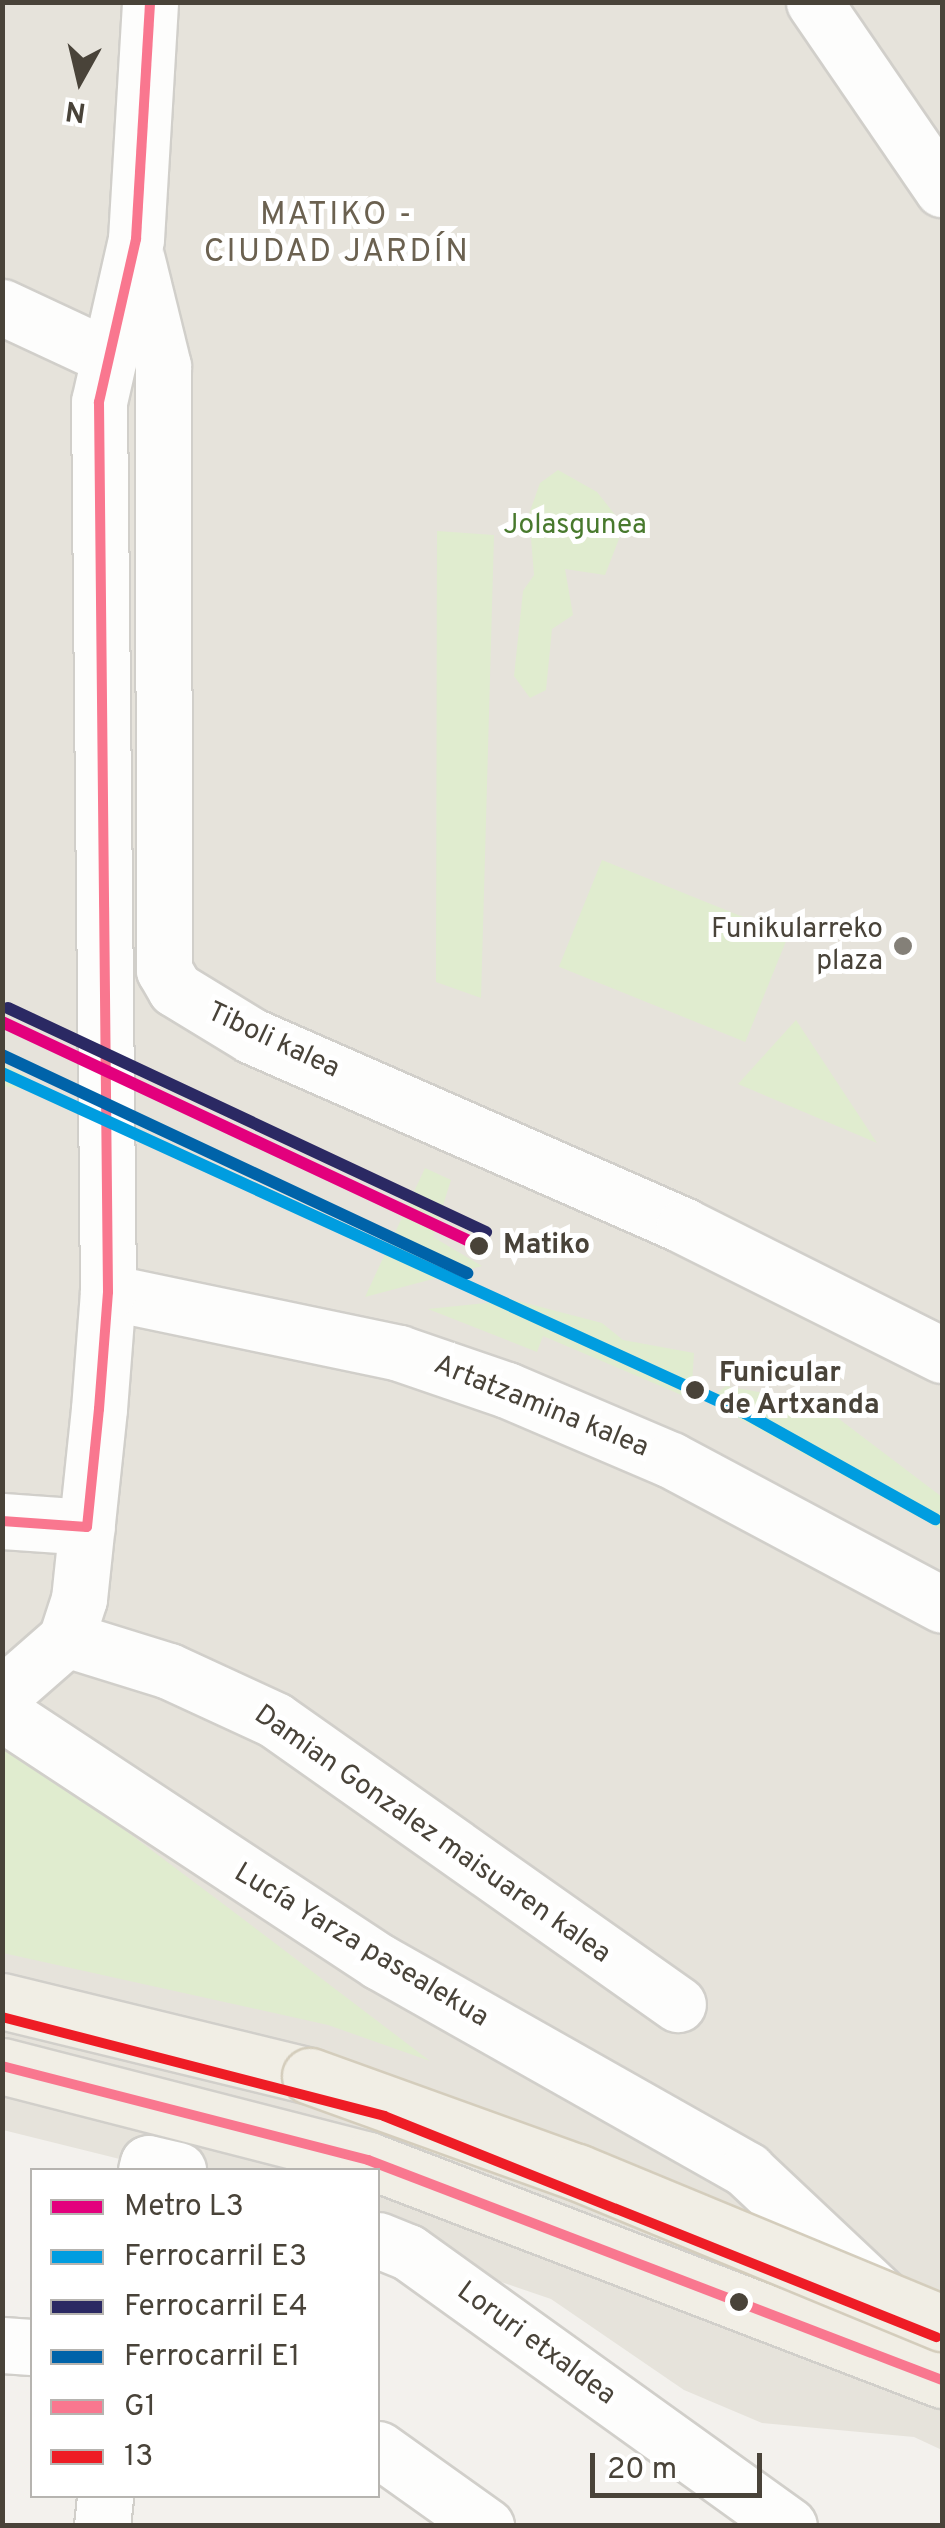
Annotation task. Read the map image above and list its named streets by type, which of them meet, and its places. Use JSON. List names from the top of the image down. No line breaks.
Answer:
{"streets":{"street":["Tiboli kalea","Artatzamina kalea","Damian Gonzalez maisuaren kalea","Lucía Yarza pasealekua","Loruri etxaldea"]},"crossings":[["Tiboli kalea","Artatzamina kalea"],["Tiboli kalea","Damian Gonzalez maisuaren kalea"]],"districts":["MATIKO - CIUDAD JARDÍN"],"parks":["Jolasgunea"],"places":["Funikularreko plaza","Matiko","Funicular de Artxanda"],"lines":["transit line G1","rail line E4","metro line L3","rail line E1","rail line E3","transit line 13"],"legend":["Metro L3","Ferrocarril E3","Ferrocarril E4","Ferrocarril E1","G1","13"],"scale_bar":"20 m","north":"bottom"}
